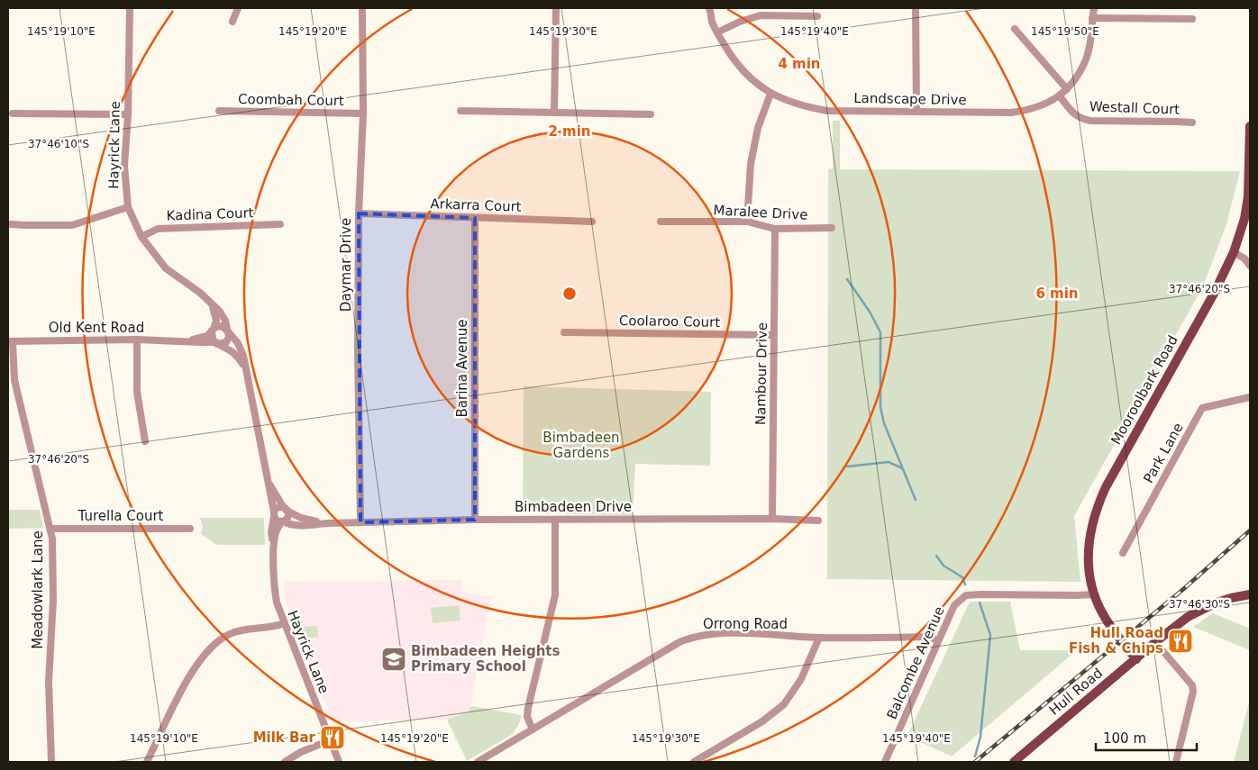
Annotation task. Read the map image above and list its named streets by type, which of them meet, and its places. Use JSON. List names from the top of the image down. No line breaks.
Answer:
{"streets":{"main road":["Mooroolbark Road","Hull Road"],"street":["Landscape Drive","Coombah Court","Westall Court","Hayrick Lane","Arkarra Court","Maralee Drive","Kadina Court","Daymar Drive","Coolaroo Court","Old Kent Road","Barina Avenue","Nambour Drive","Park Lane","Bimbadeen Drive","Turella Court","Meadowlark Lane","Orrong Road","Balcombe Avenue"]},"crossings":[["Landscape Drive","Westall Court"],["Coombah Court","Daymar Drive"],["Hayrick Lane","Kadina Court"],["Hayrick Lane","Old Kent Road"],["Hayrick Lane","Bimbadeen Drive"],["Arkarra Court","Daymar Drive"],["Arkarra Court","Barina Avenue"],["Maralee Drive","Nambour Drive"],["Daymar Drive","Bimbadeen Drive"],["Coolaroo Court","Nambour Drive"],["Old Kent Road","Meadowlark Lane"],["Barina Avenue","Bimbadeen Drive"],["Nambour Drive","Bimbadeen Drive"],["Mooroolbark Road","Balcombe Avenue"],["Mooroolbark Road","Hull Road"],["Turella Court","Meadowlark Lane"],["Orrong Road","Balcombe Avenue"]],"parks":["Bimbadeen Gardens"],"places":{"restaurant":["Hull Road Fish & Chips","Milk Bar"],"school or university":["Bimbadeen Heights Primary School"]},"scale_bar":"100 m","coordinates":["145°19'10\"E","145°19'20\"E","145°19'30\"E","145°19'40\"E","145°19'50\"E","37°46'10\"S","37°46'20\"S","37°46'30\"S"],"rings":["4 min","2 min","6 min"]}
